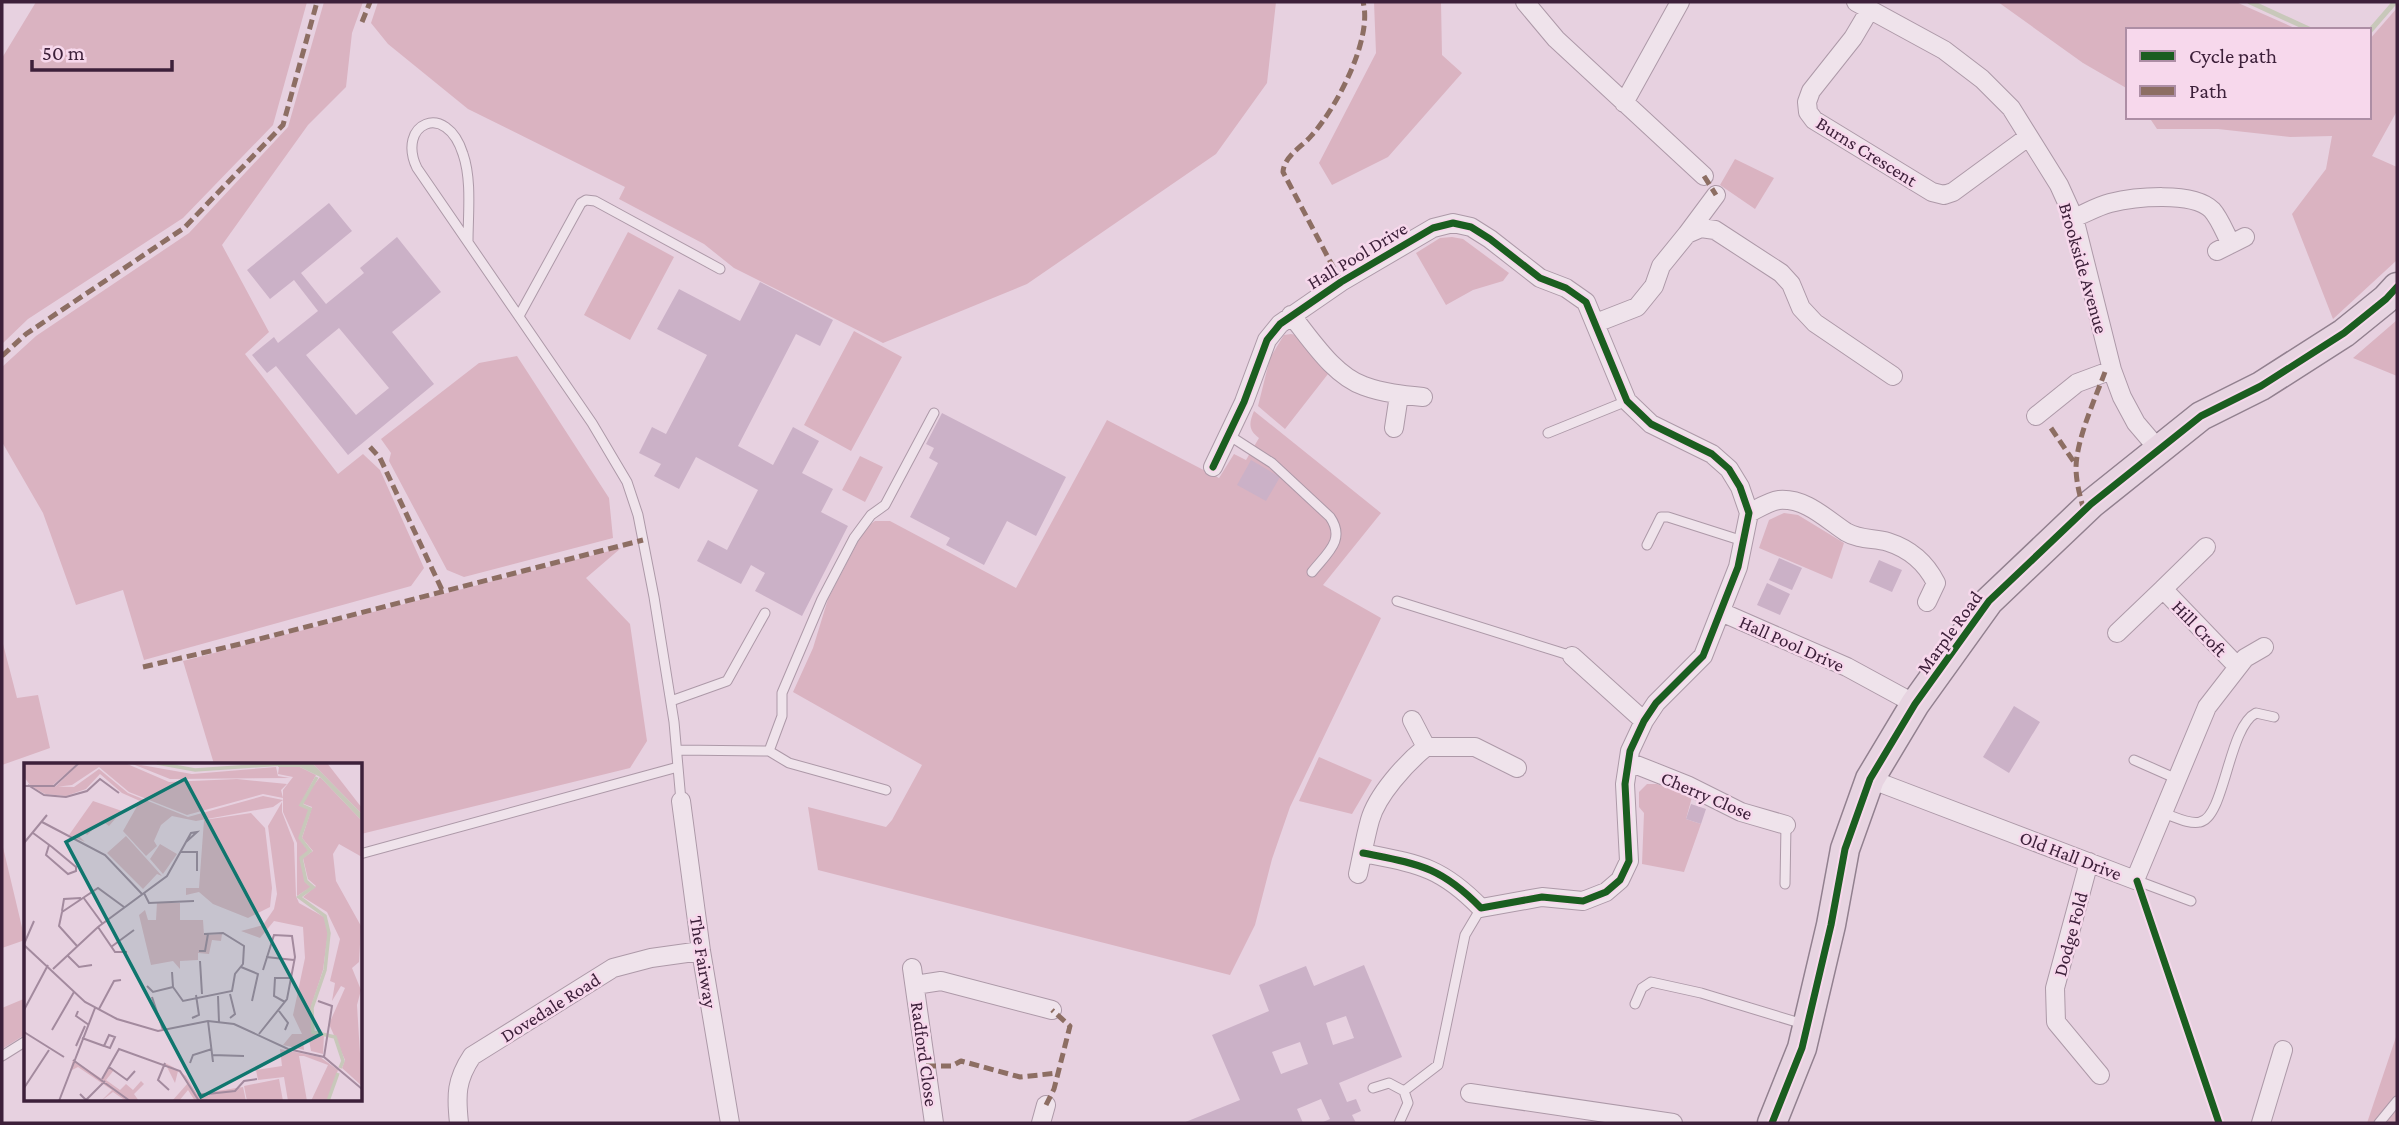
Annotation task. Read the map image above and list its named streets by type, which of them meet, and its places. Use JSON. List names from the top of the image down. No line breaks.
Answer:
{"streets":{"main road":["Marple Road"],"street":["Burns Crescent","Hall Pool Drive","Brookside Avenue","Hill Croft","Cherry Close","Old Hall Drive","Dodge Fold","The Fairway","Dovedale Road","Radford Close"]},"crossings":[["Burns Crescent","Brookside Avenue"],["Hall Pool Drive","Marple Road"],["Brookside Avenue","Marple Road"],["Hill Croft","Old Hall Drive"],["Marple Road","Old Hall Drive"],["Old Hall Drive","Dodge Fold"],["The Fairway","Dovedale Road"]],"legend":["Cycle path","Path"],"scale_bar":"50 m"}
